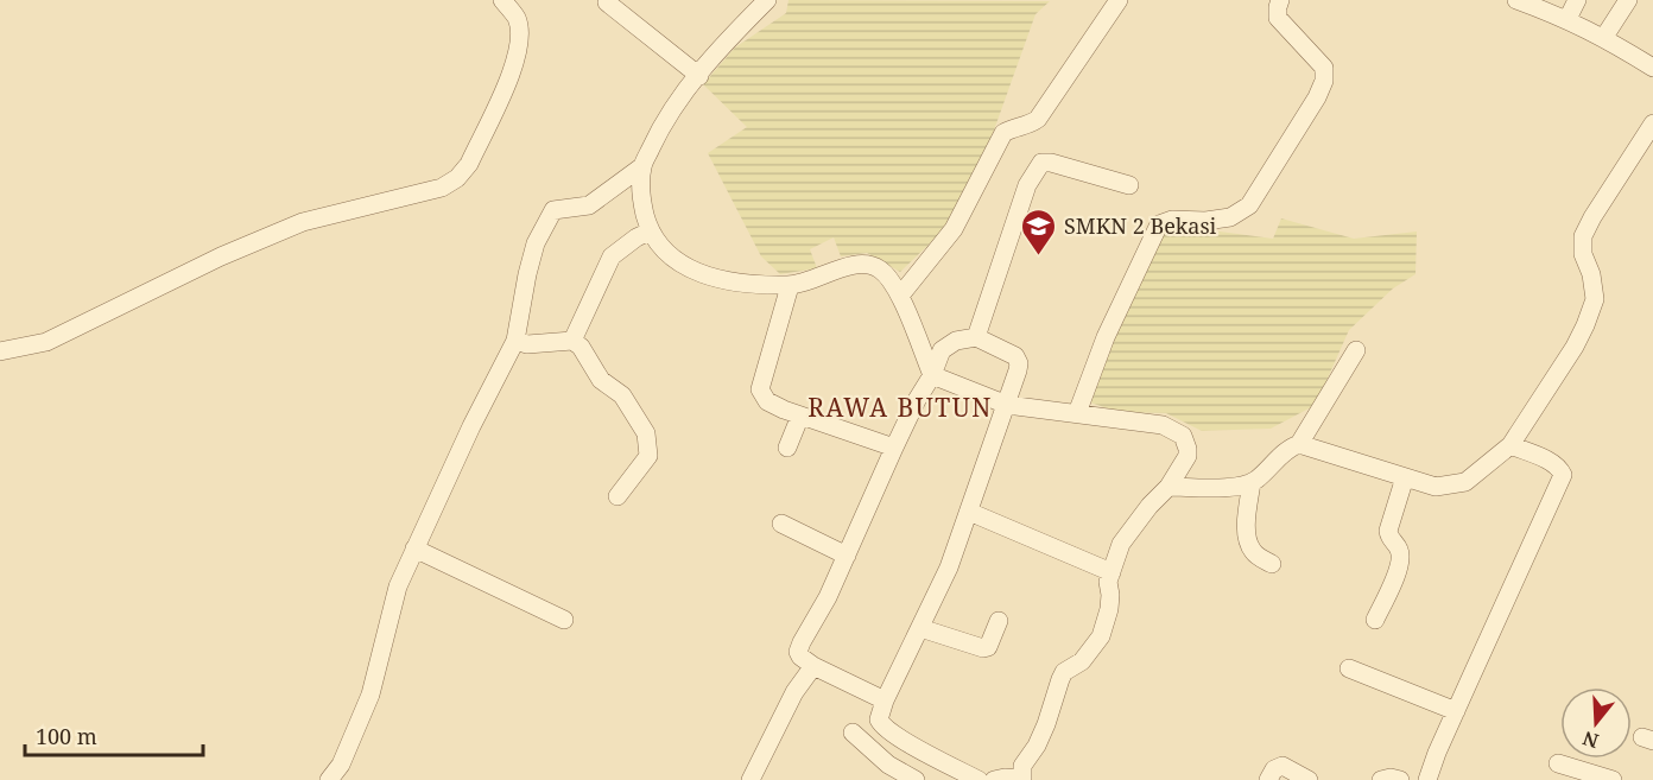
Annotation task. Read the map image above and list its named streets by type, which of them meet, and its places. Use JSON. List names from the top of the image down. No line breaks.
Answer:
{"districts":["RAWA BUTUN"],"places":{"school or university":["SMKN 2 Bekasi"]},"scale_bar":"100 m","north":"bottom"}
